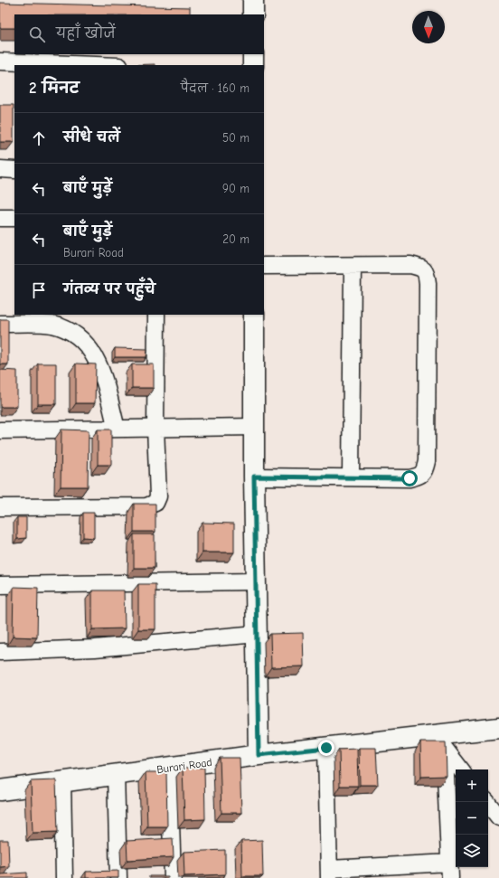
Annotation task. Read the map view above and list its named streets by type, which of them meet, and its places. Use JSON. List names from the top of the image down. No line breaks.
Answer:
{"streets":{"main road":["Burari Road"]},"north":"bottom","page":{"search":"यहाँ खोजें","heading":["2 मिनट","पैदल · 160 m"],"list":[["सीधे चलें","50 m"],["बाएँ मुड़ें","90 m"],["बाएँ मुड़ें","Burari Road","20 m"],"गंतव्य पर पहुँचे"],"map_buttons":["+","−"]}}
